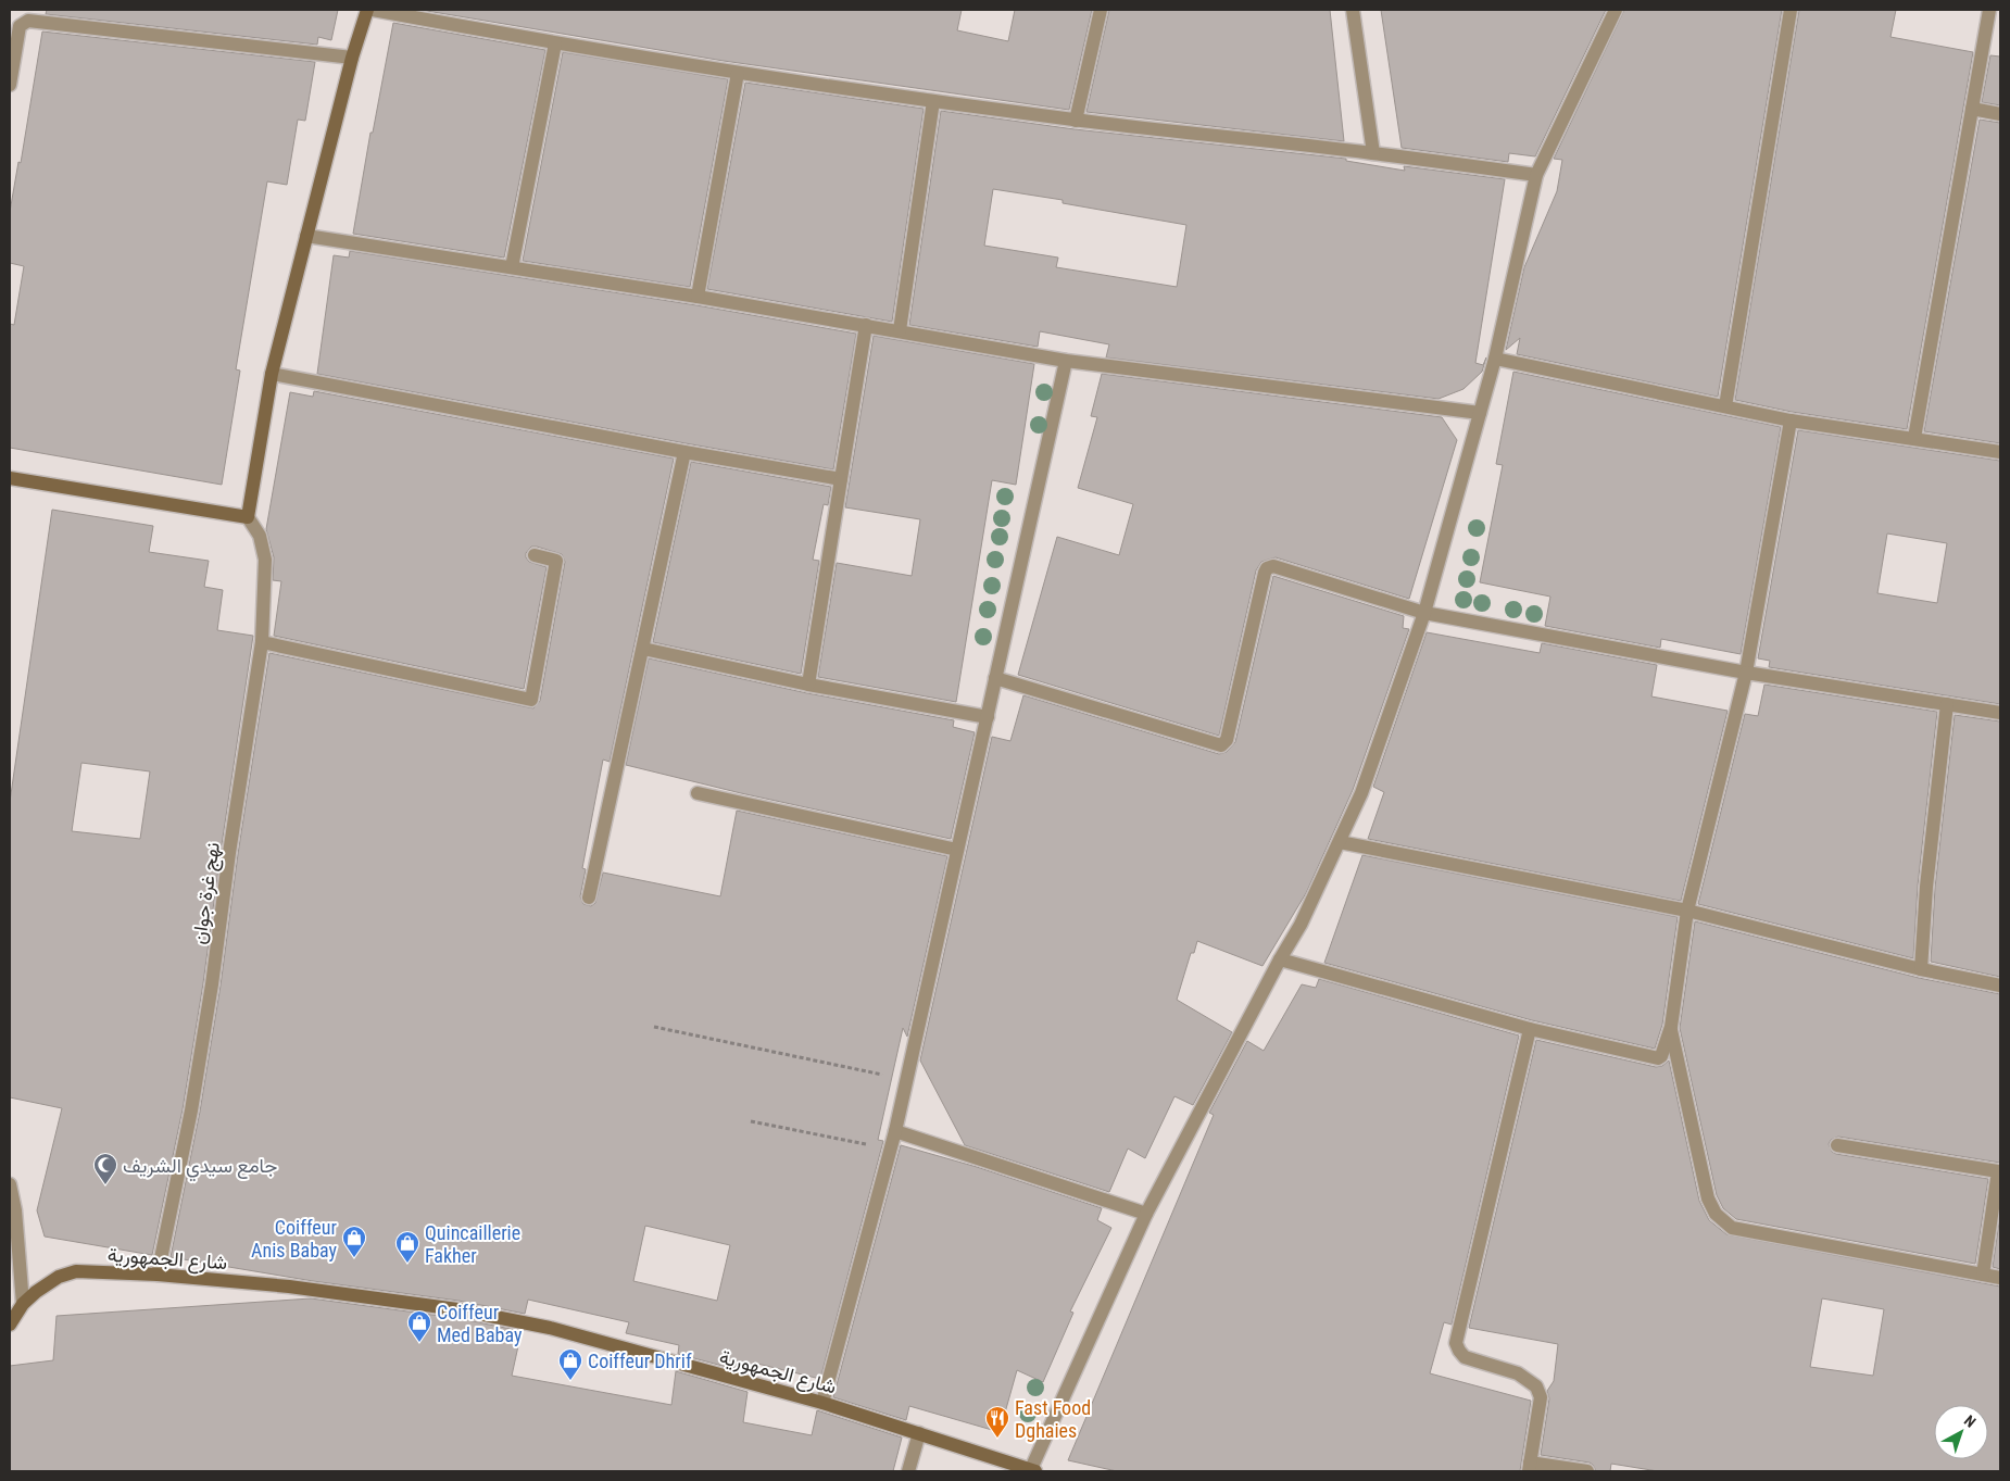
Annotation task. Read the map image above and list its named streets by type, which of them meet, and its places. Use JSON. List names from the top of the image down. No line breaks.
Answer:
{"streets":{"street":["نهج غرة جوان","شارع الجمهورية"]},"crossings":[["نهج غرة جوان","شارع الجمهورية"]],"places":{"mosque":["جامع سيدي الشريف"],"shop":["Coiffeur Anis Babay","Quincaillerie Fakher","Coiffeur Med Babay","Coiffeur Dhrif"],"restaurant":["Fast Food Dghaies"]},"north":"top right"}
